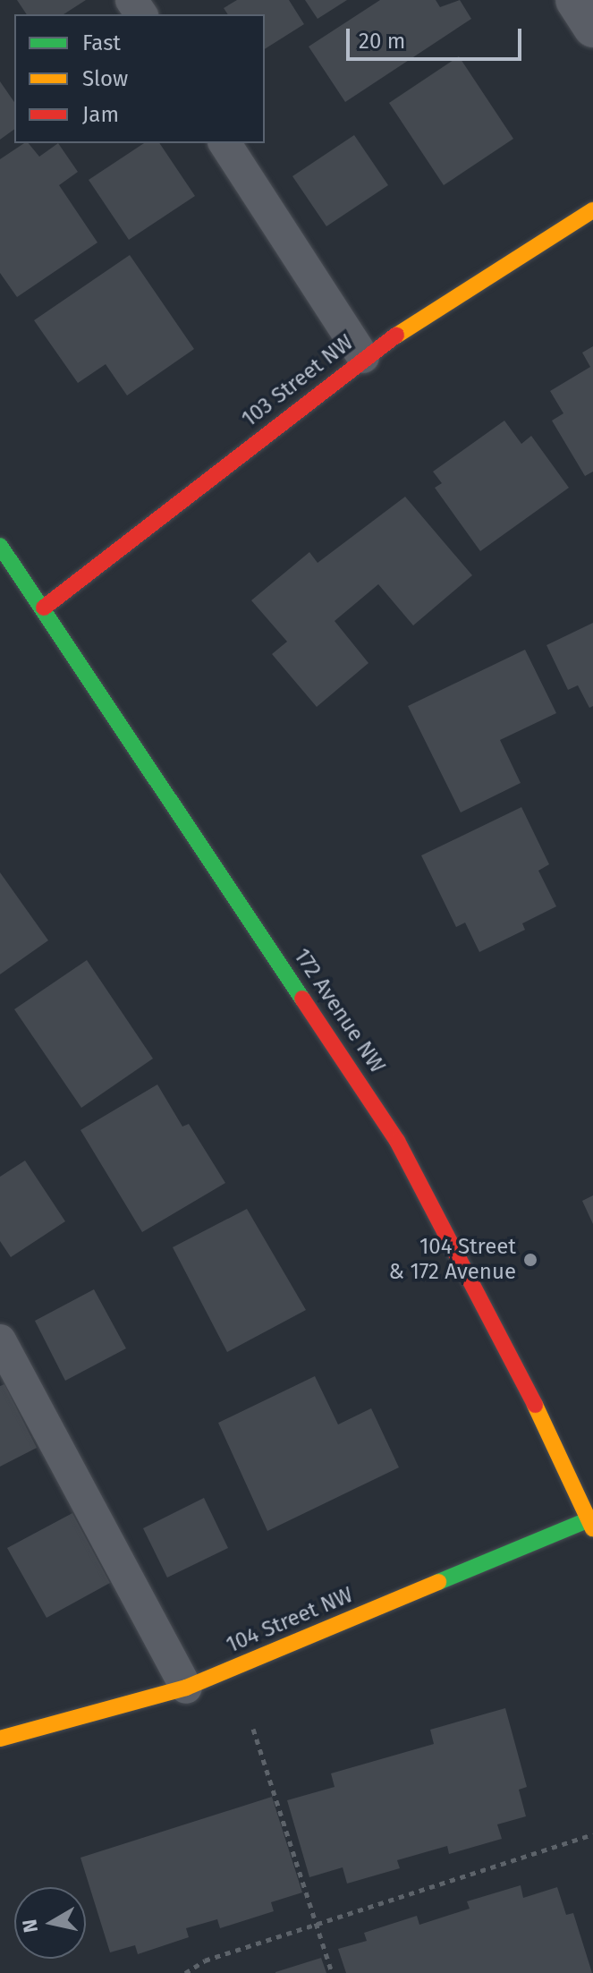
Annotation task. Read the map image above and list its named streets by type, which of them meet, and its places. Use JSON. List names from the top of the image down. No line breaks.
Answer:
{"streets":{"street":["103 Street NW","172 Avenue NW","104 Street NW"]},"crossings":[["103 Street NW","172 Avenue NW"],["172 Avenue NW","104 Street NW"]],"places":["104 Street & 172 Avenue"],"legend":["Fast","Slow","Jam"],"scale_bar":"20 m","north":"left"}
